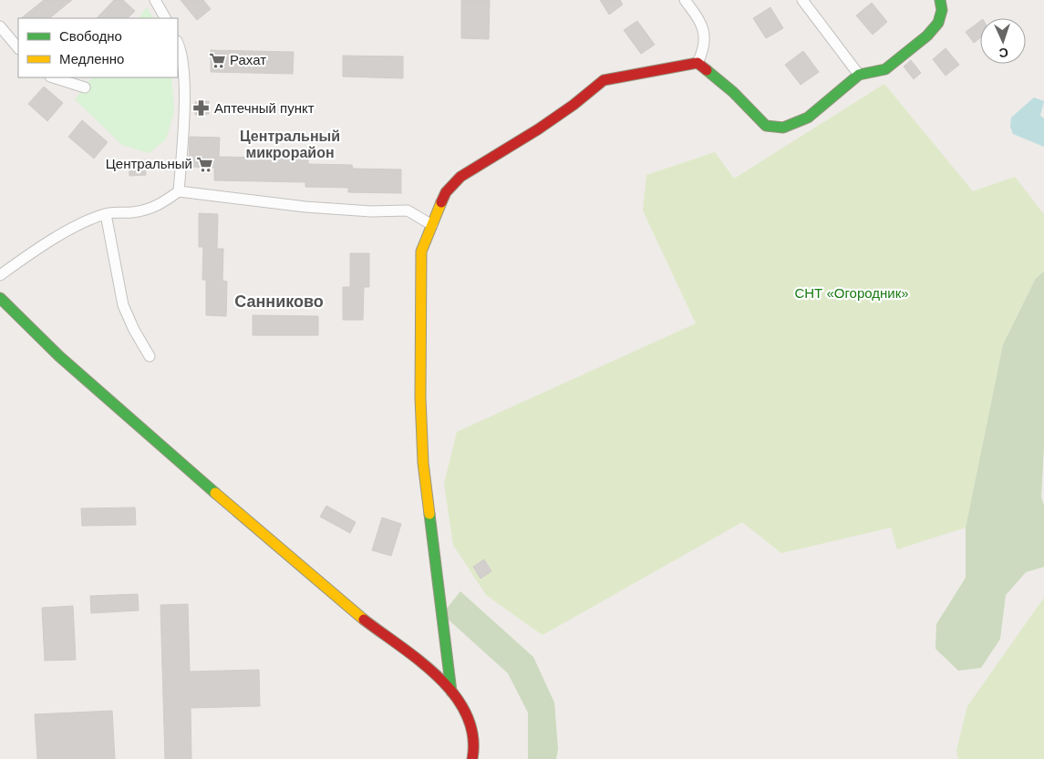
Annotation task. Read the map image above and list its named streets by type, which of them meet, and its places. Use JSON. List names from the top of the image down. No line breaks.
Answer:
{"districts":["Центральный микрорайон","Санниково"],"parks":["СНТ «Огородник»"],"places":{"supermarket":["Рахат","Центральный"],"pharmacy":["Аптечный пункт"]},"legend":["Свободно","Медленно"],"north":"bottom"}
